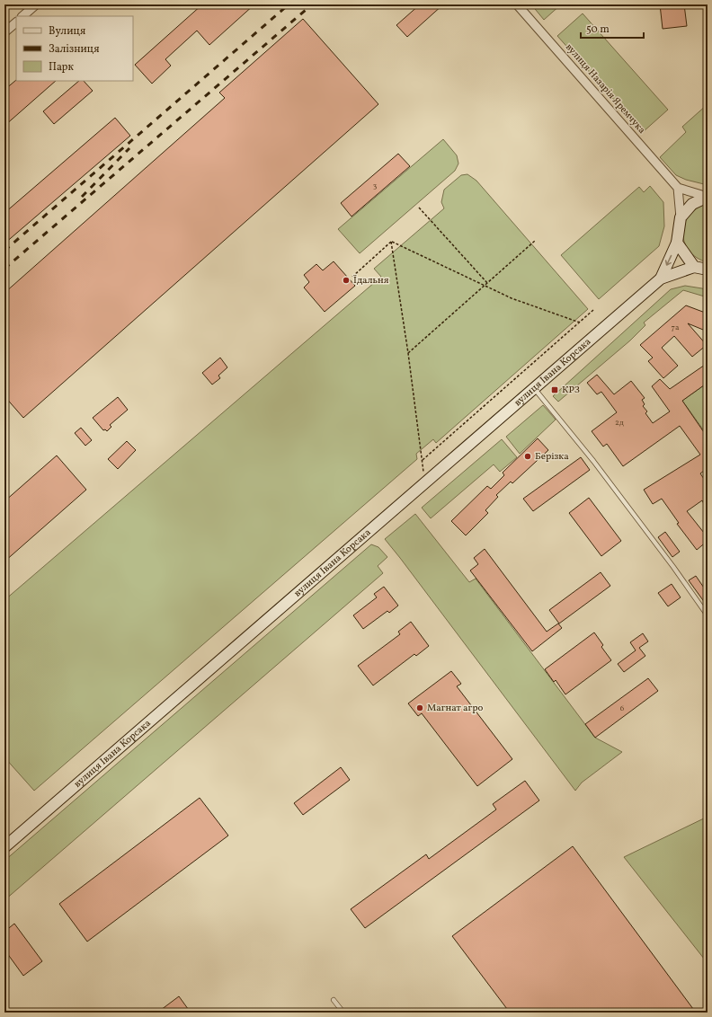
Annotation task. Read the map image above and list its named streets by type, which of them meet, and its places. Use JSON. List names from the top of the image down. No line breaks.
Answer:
{"streets":{"street":["вулиця Назарія Яремчука","вулиця Івана Корсака"]},"places":{"other":["Їдальня","Берізка","Магнат агро"],"transit":["КРЗ"]},"house_numbers":["3","7а","2д","6"],"legend":["Вулиця","Залізниця","Парк"],"scale_bar":"50 m"}
